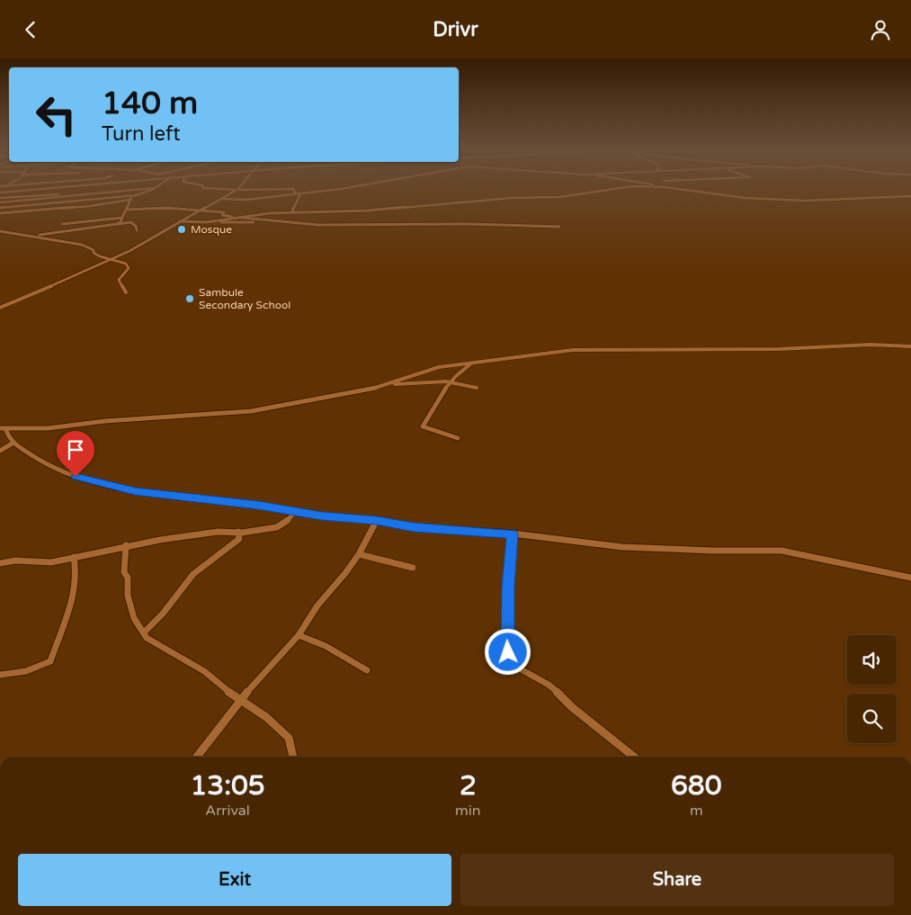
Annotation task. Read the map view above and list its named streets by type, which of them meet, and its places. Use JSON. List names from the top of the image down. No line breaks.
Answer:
{"places":["Mosque","Sambule Secondary School"],"page":{"header":"Drivr","turn":["140 m","Turn left"],"eta":["13:05","Arrival","2","min","680","m"],"buttons":["Exit","Share"]}}
